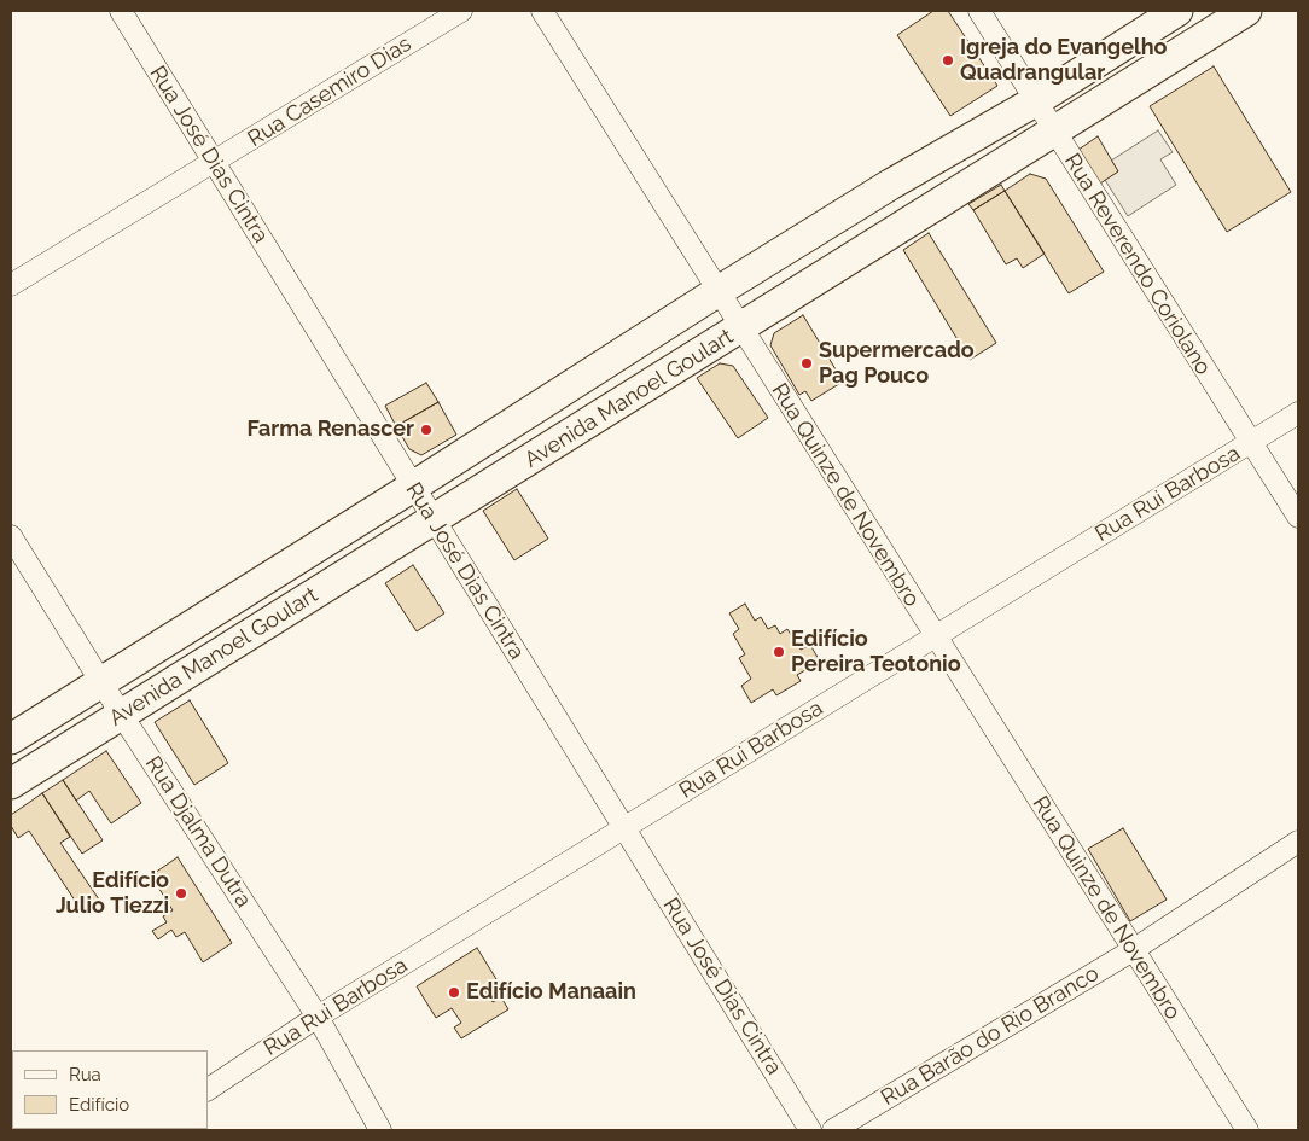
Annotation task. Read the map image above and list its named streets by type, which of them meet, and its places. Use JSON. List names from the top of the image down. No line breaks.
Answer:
{"streets":{"main road":["Avenida Manoel Goulart"],"street":["Rua Casemiro Dias","Rua José Dias Cintra","Rua Reverendo Coriolano","Rua Rui Barbosa","Rua Quinze de Novembro","Rua Djalma Dutra","Rua Barão do Rio Branco"]},"crossings":[["Rua Casemiro Dias","Rua José Dias Cintra"],["Rua José Dias Cintra","Avenida Manoel Goulart"],["Rua José Dias Cintra","Rua Rui Barbosa"],["Rua Reverendo Coriolano","Avenida Manoel Goulart"],["Rua Reverendo Coriolano","Rua Rui Barbosa"],["Avenida Manoel Goulart","Rua Quinze de Novembro"],["Avenida Manoel Goulart","Rua Djalma Dutra"],["Rua Rui Barbosa","Rua Quinze de Novembro"],["Rua Rui Barbosa","Rua Djalma Dutra"],["Rua Quinze de Novembro","Rua Barão do Rio Branco"]],"places":["Igreja do Evangelho Quadrangular","Supermercado Pag Pouco","Farma Renascer","Edifício Pereira Teotonio","Edifício Julio Tiezzi","Edifício Manaain"],"legend":["Rua","Edifício"]}
